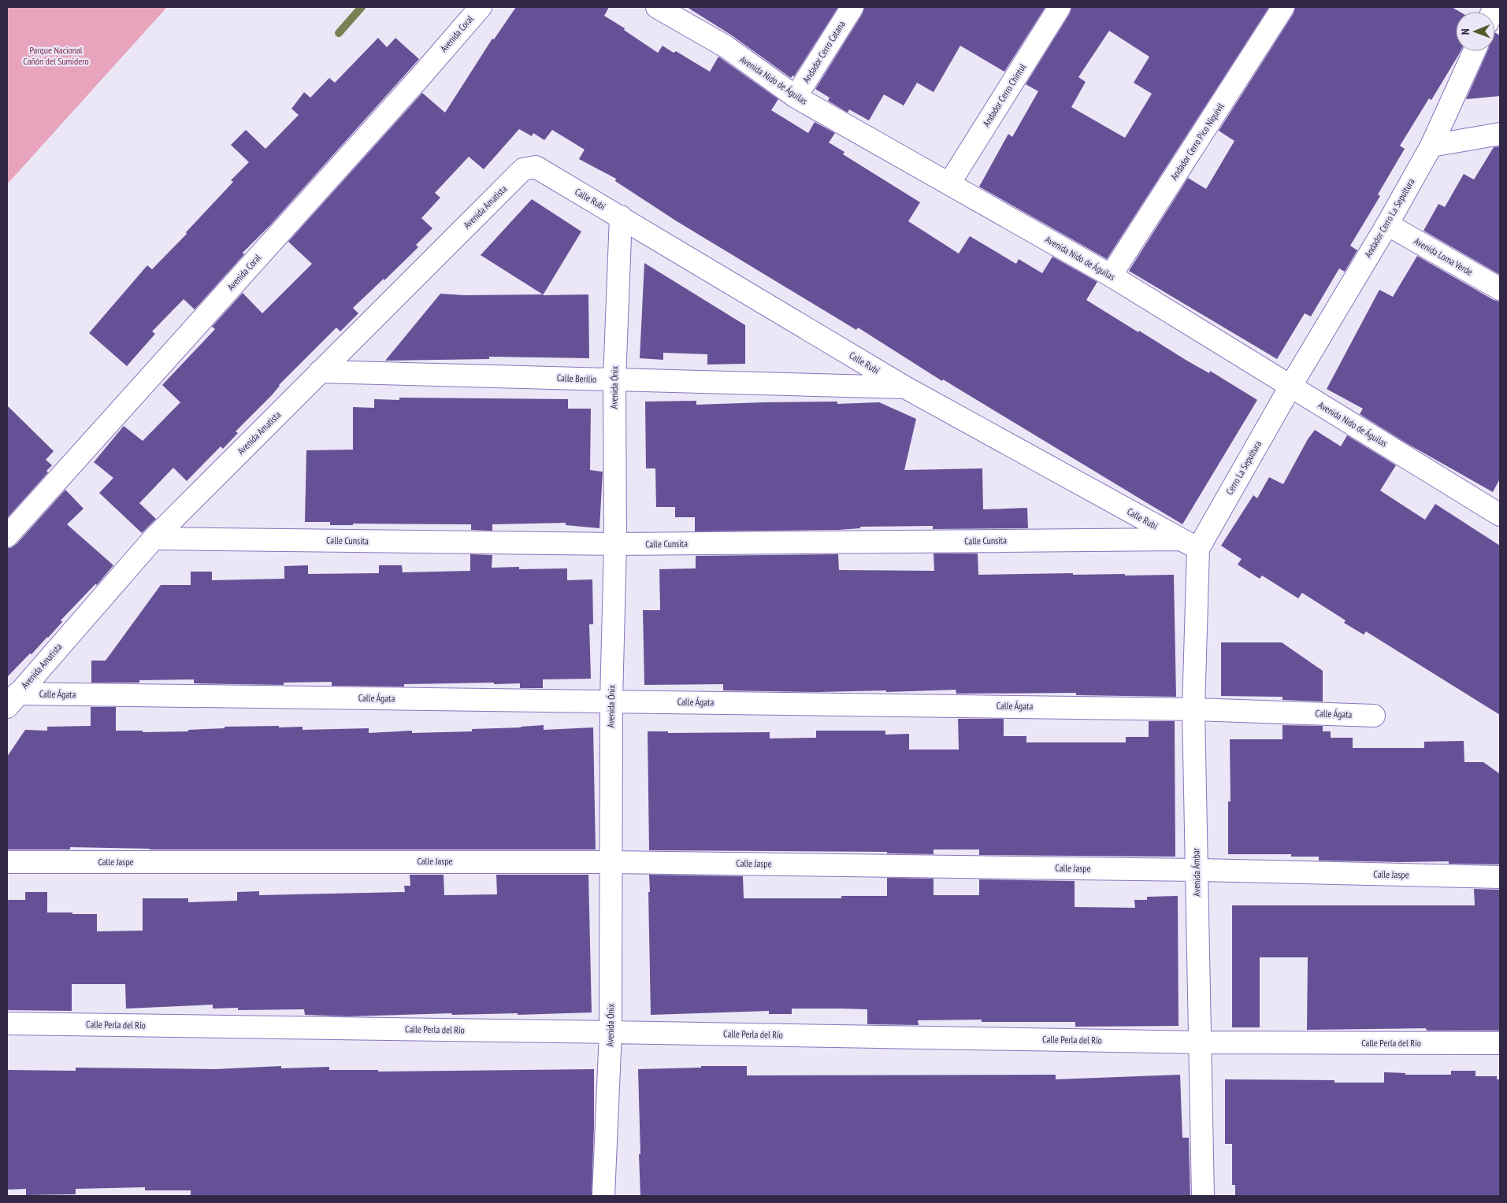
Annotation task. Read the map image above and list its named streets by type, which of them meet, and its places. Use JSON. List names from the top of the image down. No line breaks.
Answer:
{"streets":{"street":["Avenida Coral","Andador Cerro Catana","Avenida Nido de Águilas","Andador Cerro Chintul","Andador Cerro Pico Niquivil","Calle Rubí","Avenida Amatista","Andador Cerro La Sepultura","Avenida Loma Verde","Calle Berilio","Avenida Ónix","Cerro La Sepultura","Calle Cunsita","Calle Ágata","Calle Jaspe","Avenida Ámbar","Calle Perla del Río"]},"crossings":[["Andador Cerro Catana","Avenida Nido de Águilas"],["Avenida Nido de Águilas","Andador Cerro Chintul"],["Avenida Nido de Águilas","Andador Cerro Pico Niquivil"],["Avenida Nido de Águilas","Andador Cerro La Sepultura"],["Avenida Nido de Águilas","Cerro La Sepultura"],["Calle Rubí","Avenida Amatista"],["Calle Rubí","Calle Berilio"],["Calle Rubí","Avenida Ónix"],["Calle Rubí","Cerro La Sepultura"],["Calle Rubí","Calle Cunsita"],["Calle Rubí","Avenida Ámbar"],["Avenida Amatista","Calle Berilio"],["Avenida Amatista","Calle Cunsita"],["Avenida Amatista","Calle Ágata"],["Andador Cerro La Sepultura","Avenida Loma Verde"],["Andador Cerro La Sepultura","Cerro La Sepultura"],["Calle Berilio","Avenida Ónix"],["Avenida Ónix","Calle Cunsita"],["Avenida Ónix","Calle Ágata"],["Avenida Ónix","Calle Jaspe"],["Avenida Ónix","Calle Perla del Río"],["Cerro La Sepultura","Calle Cunsita"],["Cerro La Sepultura","Avenida Ámbar"],["Calle Cunsita","Avenida Ámbar"],["Calle Ágata","Avenida Ámbar"],["Calle Jaspe","Avenida Ámbar"],["Avenida Ámbar","Calle Perla del Río"]],"parks":["Parque Nacional Cañón del Sumidero"],"north":"left"}
